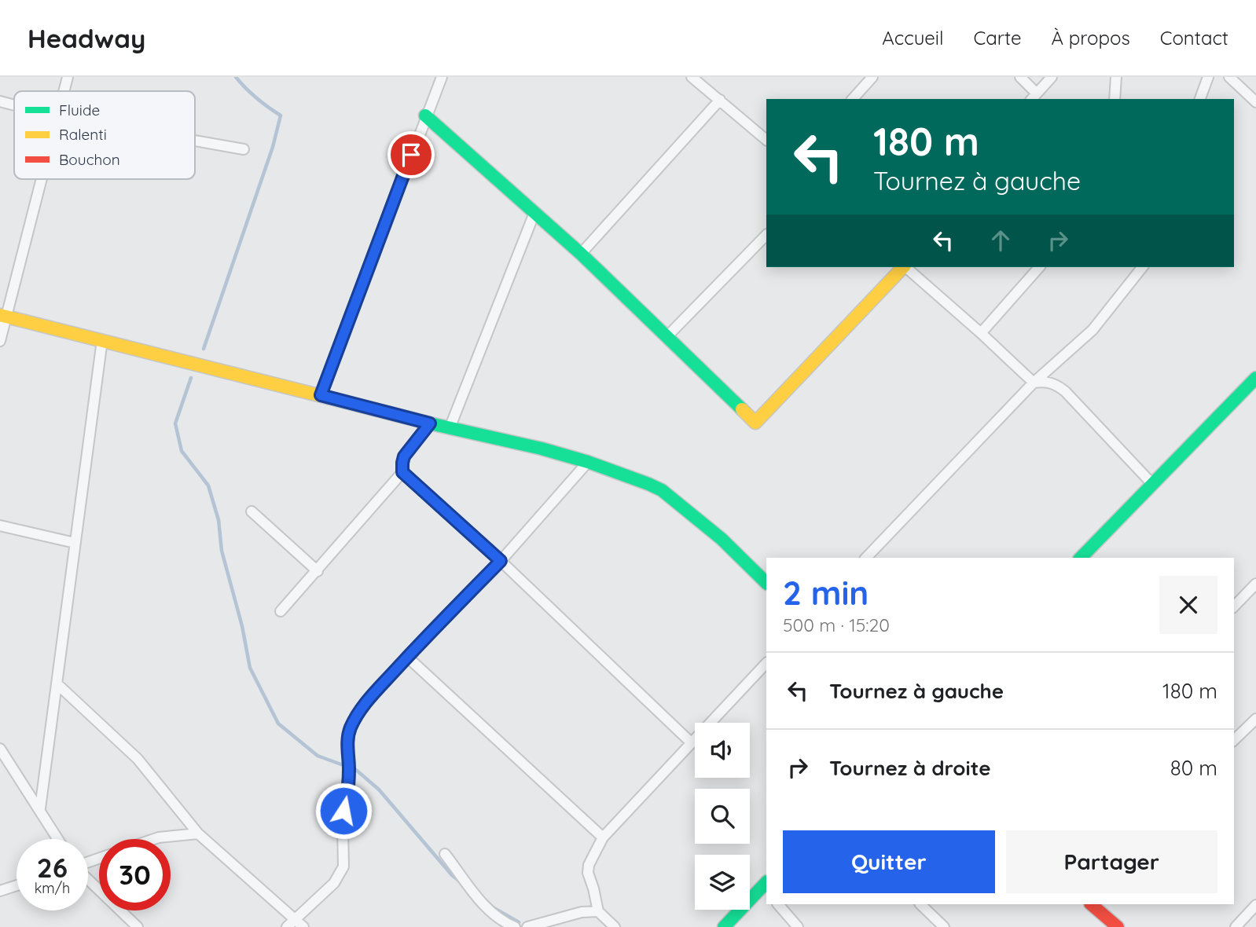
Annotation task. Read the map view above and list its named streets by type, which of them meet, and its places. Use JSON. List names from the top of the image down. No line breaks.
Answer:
{"legend":["Fluide","Ralenti","Bouchon"],"page":{"header":"Headway","nav":["Accueil","Carte","À propos","Contact"],"turn":["180 m","Tournez à gauche"],"heading":["2 min","500 m · 15:20"],"list":[{"name":"Tournez à gauche","value":"180 m"},{"name":"Tournez à droite","value":"80 m"}],"buttons":["Quitter","Partager"],"speed":"26 km/h","limit":"30"}}
